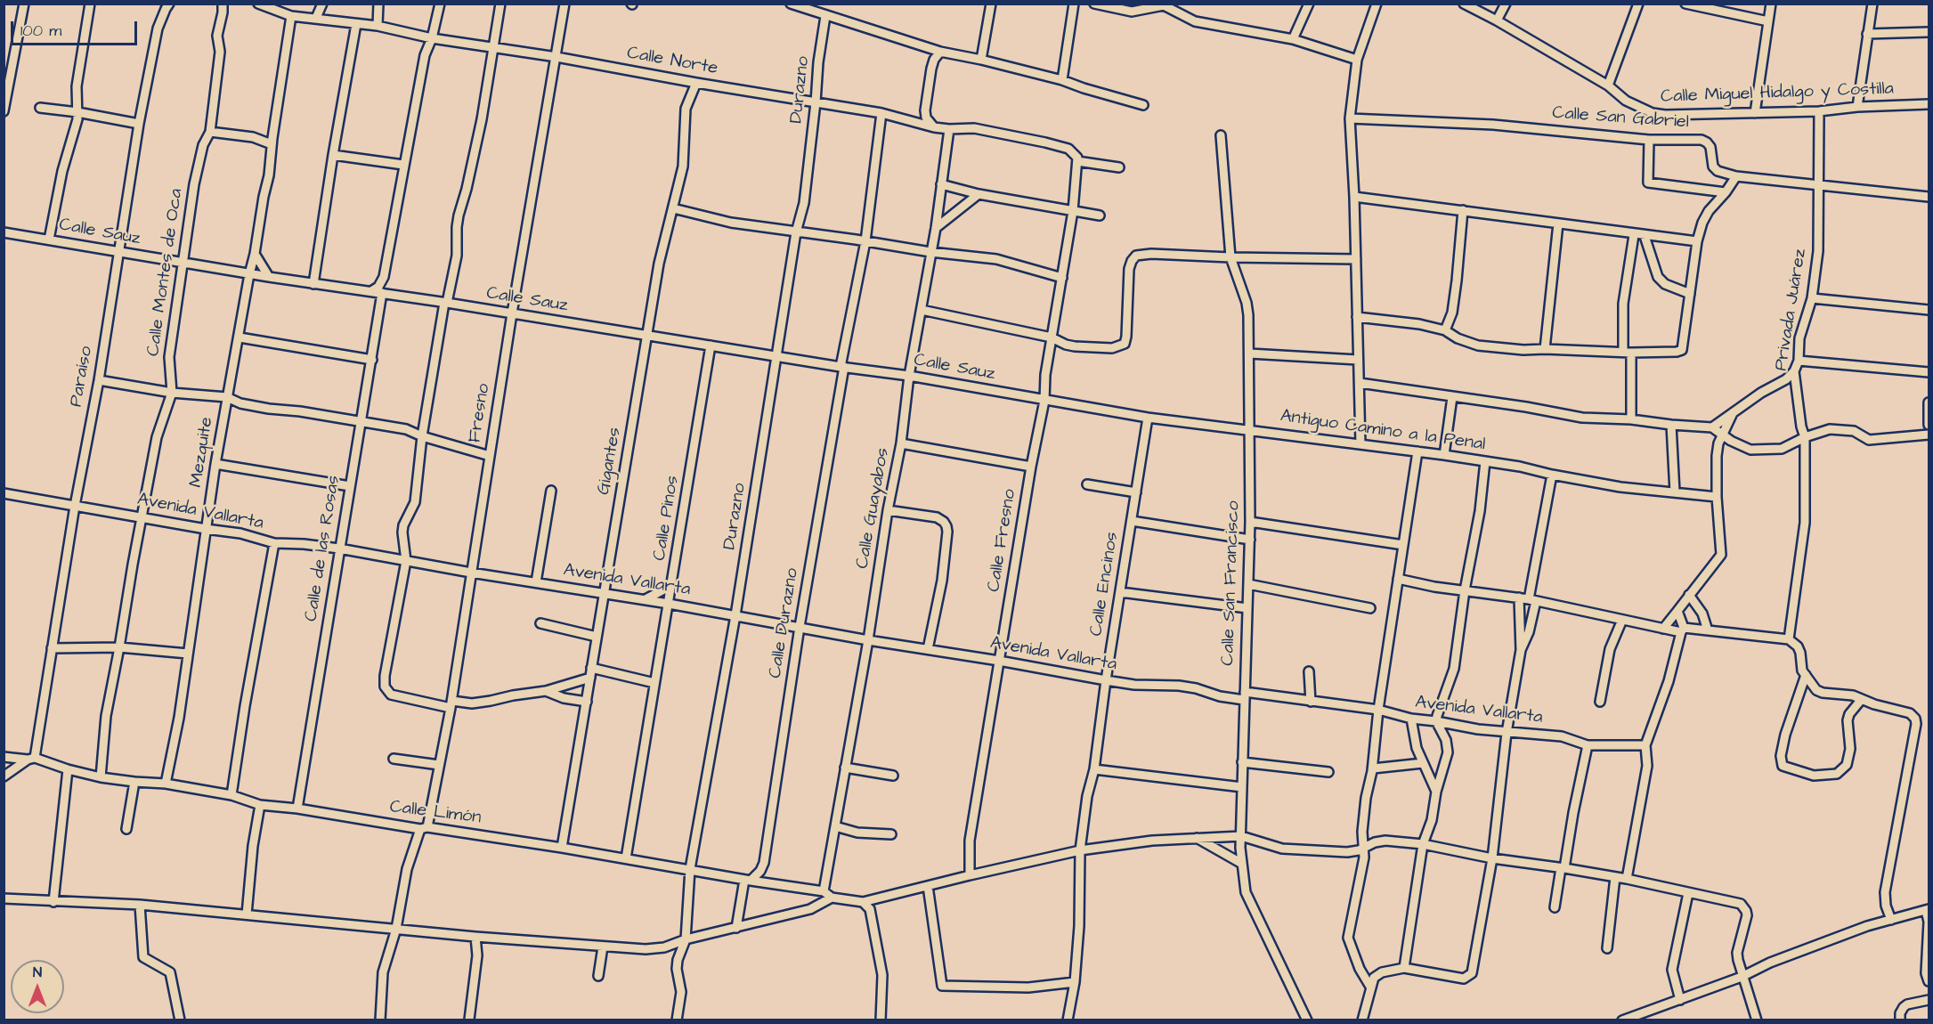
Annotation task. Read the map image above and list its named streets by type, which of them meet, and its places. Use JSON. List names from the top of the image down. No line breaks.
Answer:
{"streets":{"street":["Calle Norte","Durazno","Calle Miguel Hidalgo y Costilla","Calle San Gabriel","Calle Sauz","Calle Montes de Oca","Privada Juárez","Paraíso","Fresno","Antiguo Camino a la Penal","Mezquite","Gigantes","Calle Guayabos","Avenida Vallarta","Calle Pinos","Calle Fresno","Calle de las Rosas","Calle San Francisco","Calle Encinos","Calle Durazno","Calle Limón"]},"crossings":[["Calle Norte","Durazno"],["Calle Norte","Fresno"],["Calle Norte","Mezquite"],["Calle Norte","Gigantes"],["Calle Norte","Calle Guayabos"],["Calle Norte","Calle Fresno"],["Calle Norte","Calle Durazno"],["Durazno","Calle Sauz"],["Durazno","Avenida Vallarta"],["Durazno","Calle Limón"],["Calle Miguel Hidalgo y Costilla","Privada Juárez"],["Calle San Gabriel","Privada Juárez"],["Calle Sauz","Calle Montes de Oca"],["Calle Sauz","Paraíso"],["Calle Sauz","Fresno"],["Calle Sauz","Antiguo Camino a la Penal"],["Calle Sauz","Mezquite"],["Calle Sauz","Gigantes"],["Calle Sauz","Calle Guayabos"],["Calle Sauz","Calle Pinos"],["Calle Sauz","Calle Fresno"],["Calle Sauz","Calle de las Rosas"],["Calle Sauz","Calle Durazno"],["Calle Montes de Oca","Avenida Vallarta"],["Calle Montes de Oca","Calle Limón"],["Paraíso","Avenida Vallarta"],["Paraíso","Calle Limón"],["Fresno","Avenida Vallarta"],["Fresno","Calle Limón"],["Antiguo Camino a la Penal","Calle Fresno"],["Antiguo Camino a la Penal","Calle San Francisco"],["Antiguo Camino a la Penal","Calle Encinos"],["Mezquite","Avenida Vallarta"],["Mezquite","Calle Limón"],["Gigantes","Avenida Vallarta"],["Gigantes","Calle Limón"],["Calle Guayabos","Avenida Vallarta"],["Calle Guayabos","Calle Limón"],["Avenida Vallarta","Calle Pinos"],["Avenida Vallarta","Calle Fresno"],["Avenida Vallarta","Calle de las Rosas"],["Avenida Vallarta","Calle San Francisco"],["Avenida Vallarta","Calle Encinos"],["Avenida Vallarta","Calle Durazno"],["Calle Pinos","Calle Limón"],["Calle de las Rosas","Calle Limón"],["Calle Durazno","Calle Limón"]],"scale_bar":"100 m","north":"top"}
